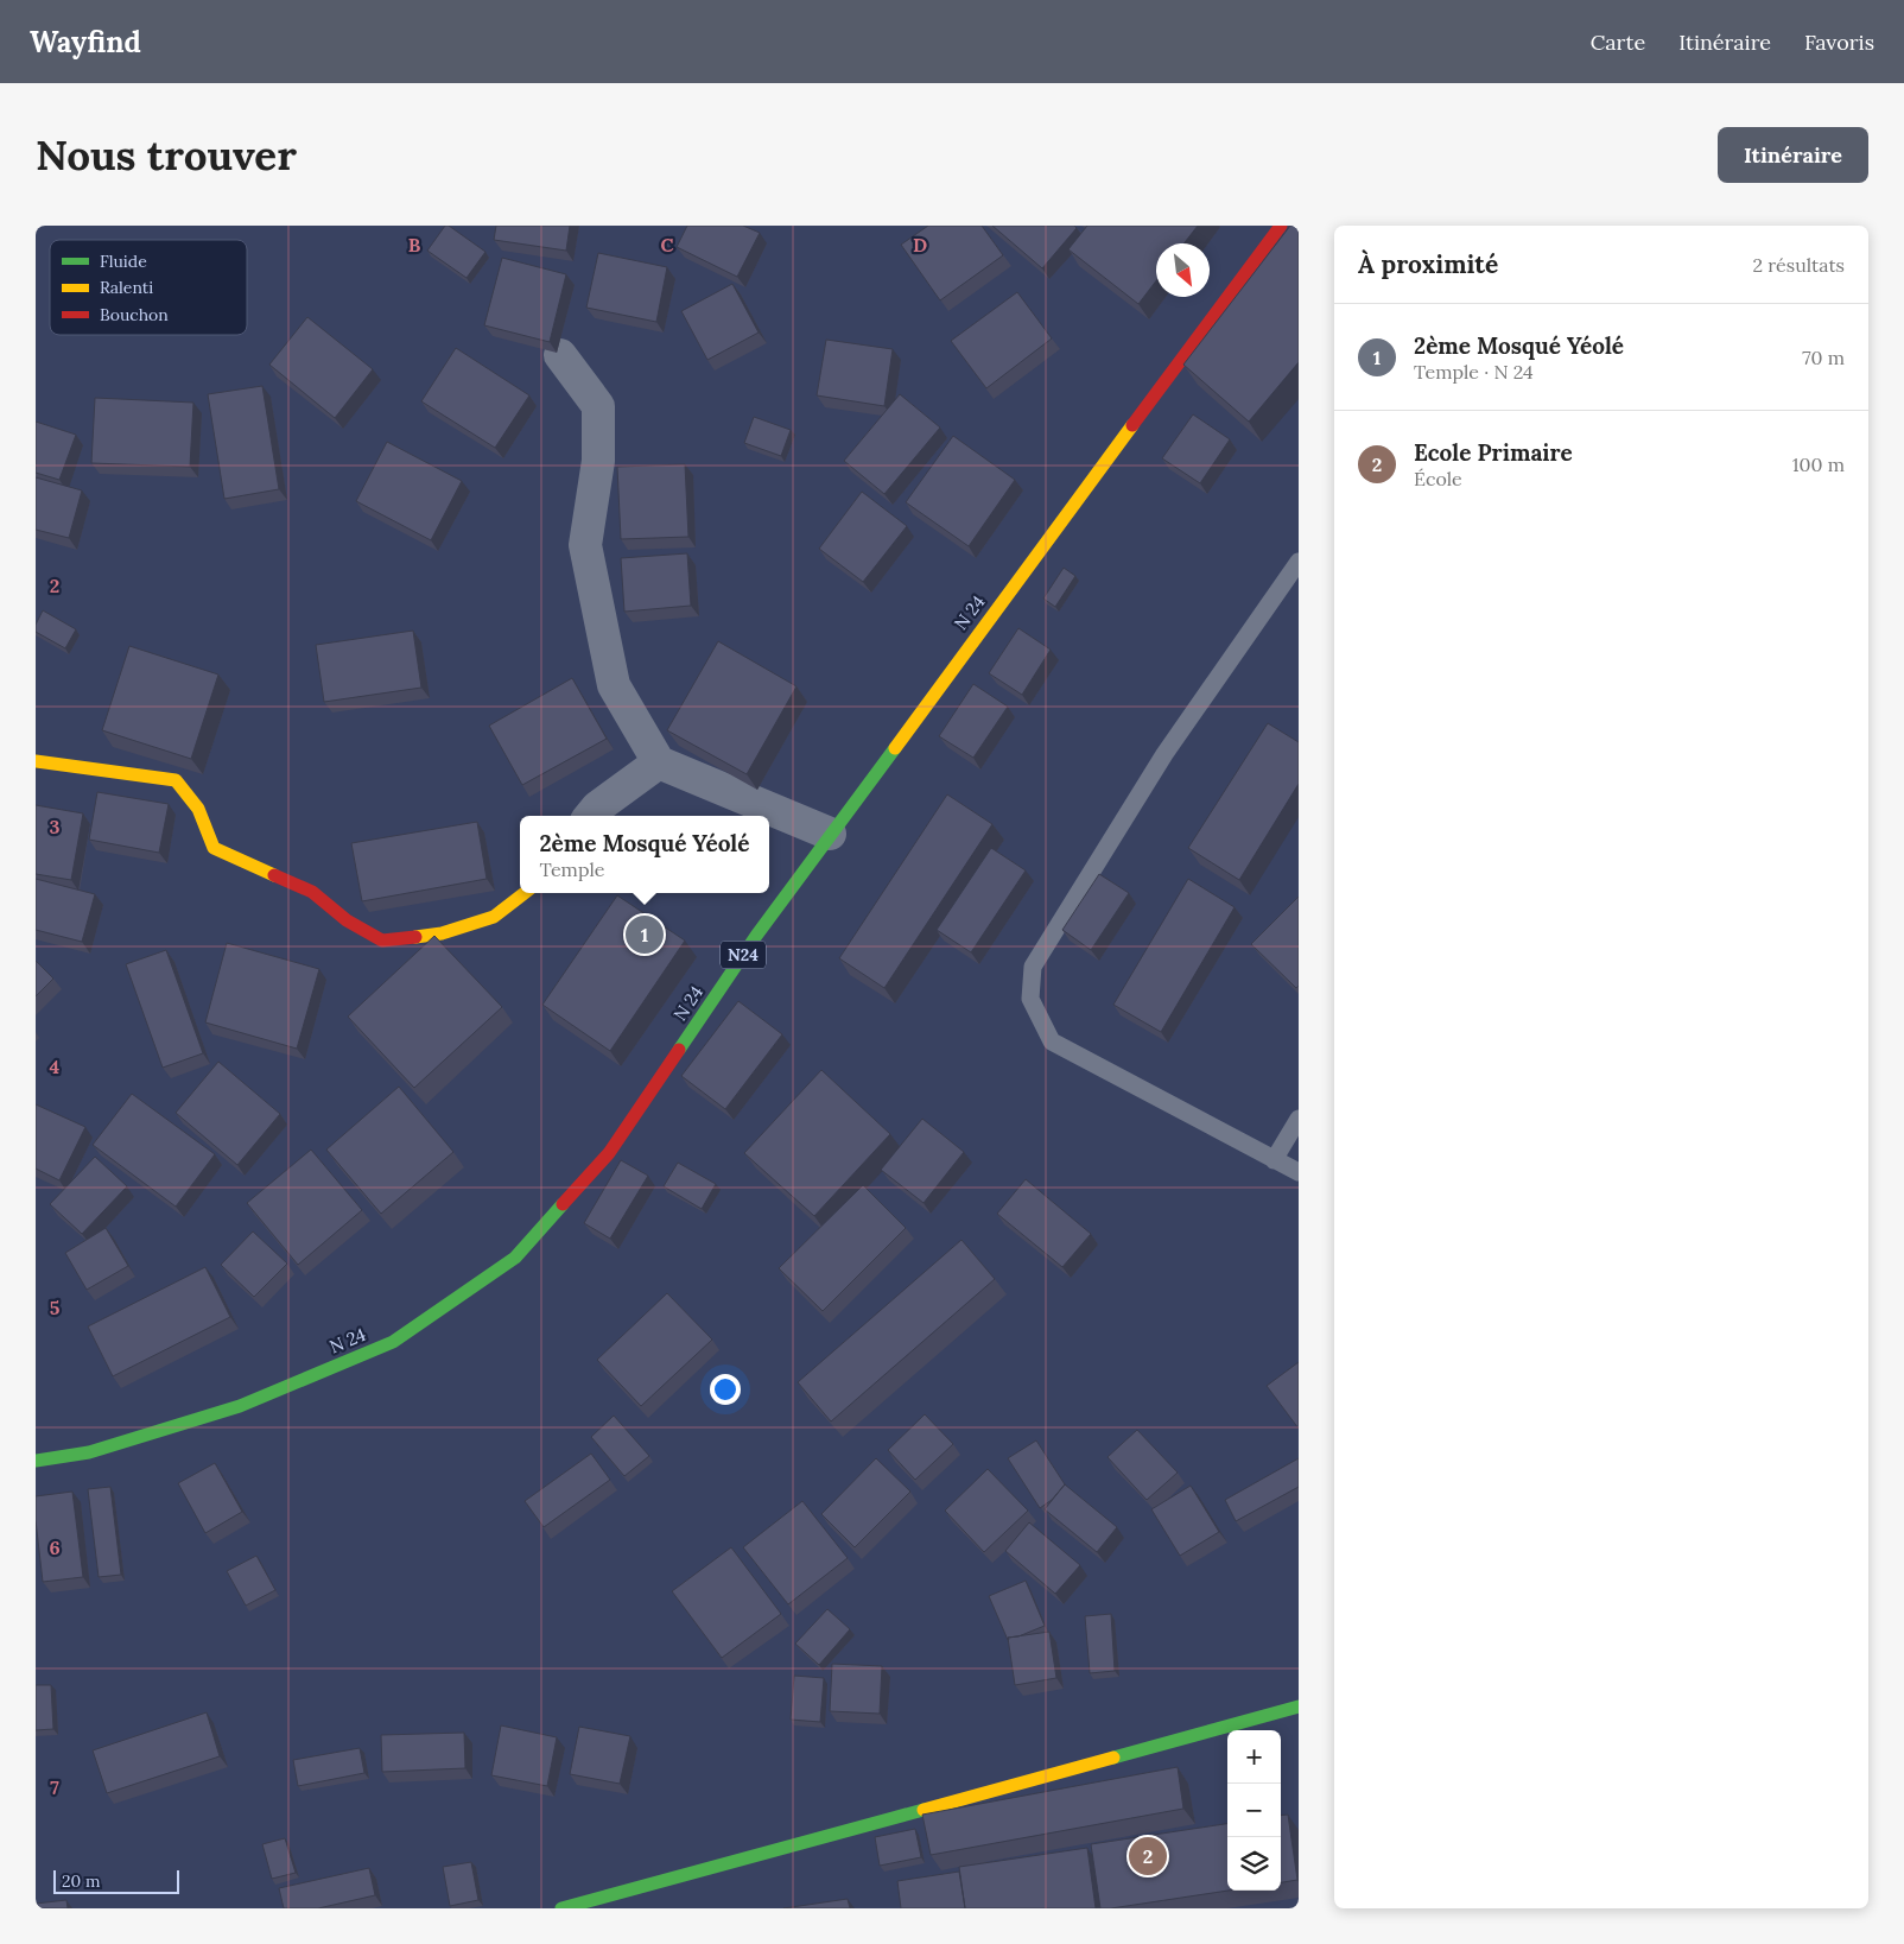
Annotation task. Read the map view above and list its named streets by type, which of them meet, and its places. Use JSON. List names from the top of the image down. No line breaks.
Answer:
{"streets":{"main road":["N 24","N24"]},"legend":["Fluide","Ralenti","Bouchon"],"scale_bar":"20 m","north":"bottom right","page":{"header":"Wayfind","nav":["Carte","Itinéraire","Favoris"],"buttons":"Itinéraire","title":"Nous trouver","heading":["À proximité","2 résultats"],"list":[{"mark":"1","name":"2ème Mosqué Yéolé","note":"Temple · N 24","value":"70 m"},{"mark":"2","name":"Ecole Primaire","note":"École","value":"100 m"}],"popup":["2ème Mosqué Yéolé","Temple"],"pins":["1","2"],"map_buttons":["+","−"],"scale":"20 m"},"grid":{"columns":["B","C","D"],"rows":["2","3","4","5","6","7"]}}
